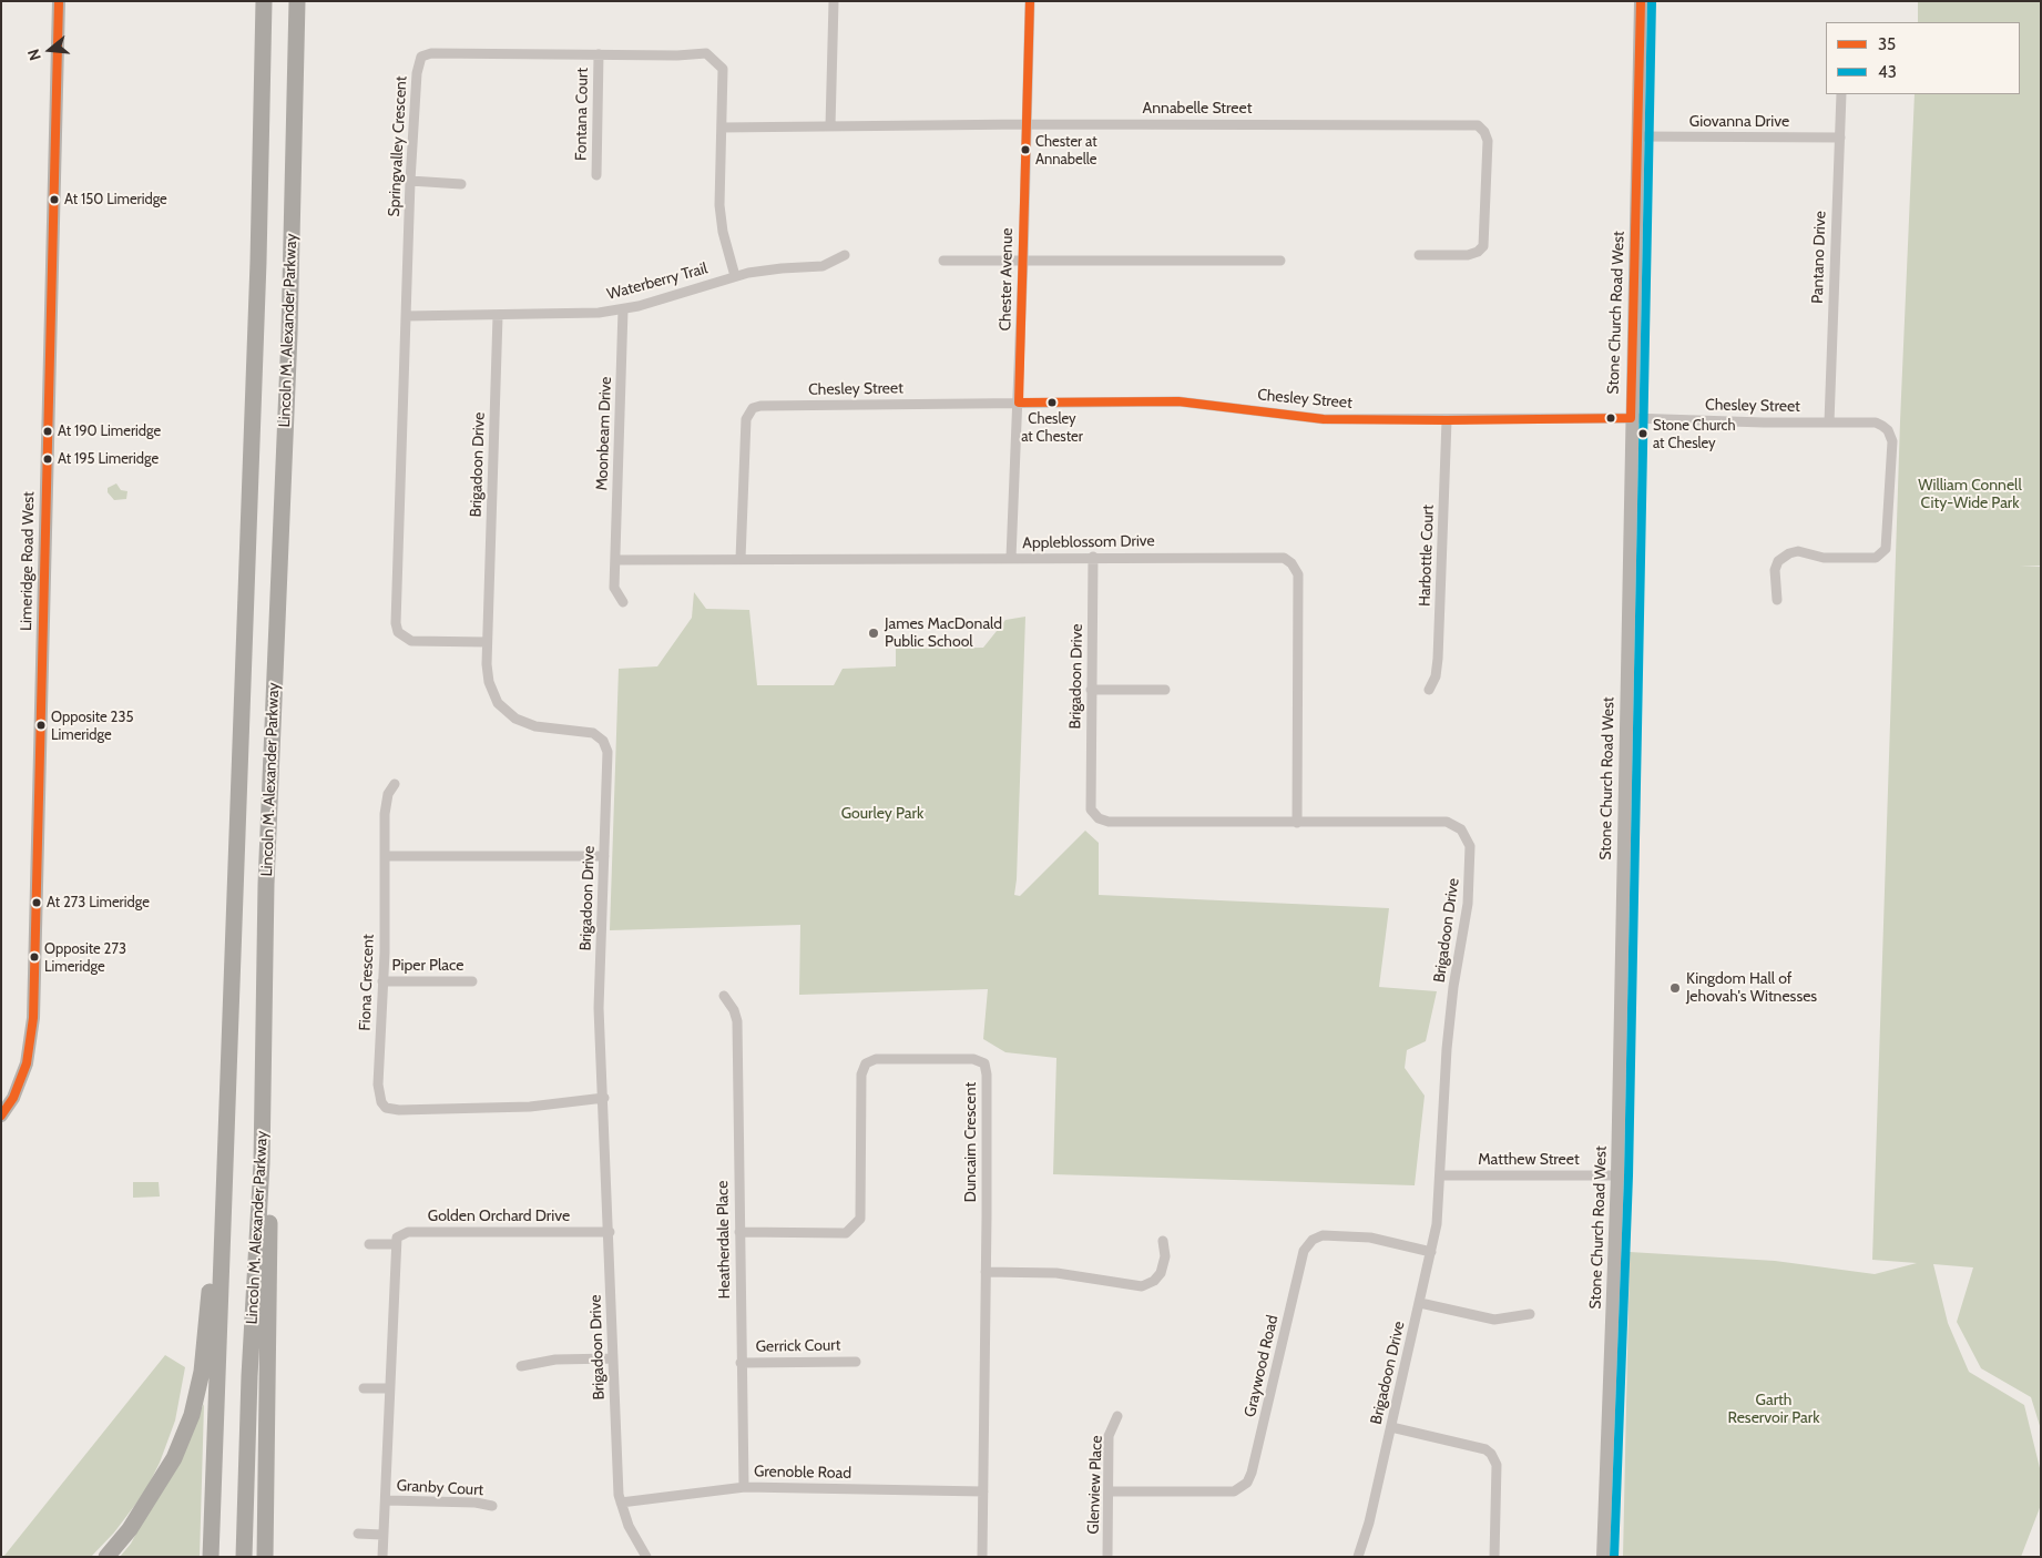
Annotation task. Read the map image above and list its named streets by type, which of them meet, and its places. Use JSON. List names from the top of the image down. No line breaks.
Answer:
{"streets":{"highway":["Lincoln M. Alexander Parkway"],"main road":["Stone Church Road West","Limeridge Road West"],"street":["Annabelle Street","Fontana Court","Giovanna Drive","Springvalley Crescent","Pantano Drive","Chester Avenue","Waterberry Trail","Chesley Street","Moonbeam Drive","Brigadoon Drive","Appleblossom Drive","Harbottle Court","Piper Place","Fiona Crescent","Duncairn Crescent","Matthew Street","Golden Orchard Drive","Heatherdale Place","Gerrick Court","Graywood Road","Grenoble Road","Glenview Place","Granby Court"]},"crossings":[["Annabelle Street","Springvalley Crescent"],["Annabelle Street","Chester Avenue"],["Fontana Court","Springvalley Crescent"],["Giovanna Drive","Pantano Drive"],["Giovanna Drive","Stone Church Road West"],["Springvalley Crescent","Waterberry Trail"],["Springvalley Crescent","Brigadoon Drive"],["Pantano Drive","Chesley Street"],["Chester Avenue","Chesley Street"],["Chester Avenue","Appleblossom Drive"],["Waterberry Trail","Moonbeam Drive"],["Waterberry Trail","Brigadoon Drive"],["Stone Church Road West","Chesley Street"],["Stone Church Road West","Matthew Street"],["Chesley Street","Appleblossom Drive"],["Chesley Street","Harbottle Court"],["Moonbeam Drive","Appleblossom Drive"],["Brigadoon Drive","Appleblossom Drive"],["Brigadoon Drive","Fiona Crescent"],["Brigadoon Drive","Matthew Street"],["Brigadoon Drive","Golden Orchard Drive"],["Brigadoon Drive","Graywood Road"],["Brigadoon Drive","Grenoble Road"],["Piper Place","Fiona Crescent"],["Duncairn Crescent","Heatherdale Place"],["Duncairn Crescent","Grenoble Road"],["Heatherdale Place","Gerrick Court"],["Heatherdale Place","Grenoble Road"],["Graywood Road","Glenview Place"]],"parks":["William Connell City-Wide Park","Gourley Park","Garth Reservoir Park"],"places":["Chester at Annabelle","At 150 Limeridge","Chesley at Chester","At 190 Limeridge","Stone Church at Chesley","At 195 Limeridge","James MacDonald Public School","Opposite 235 Limeridge","At 273 Limeridge","Opposite 273 Limeridge","Kingdom Hall of Jehovah's Witnesses"],"lines":["transit line 35","transit line 43"],"legend":["35","43"],"north":"left"}
